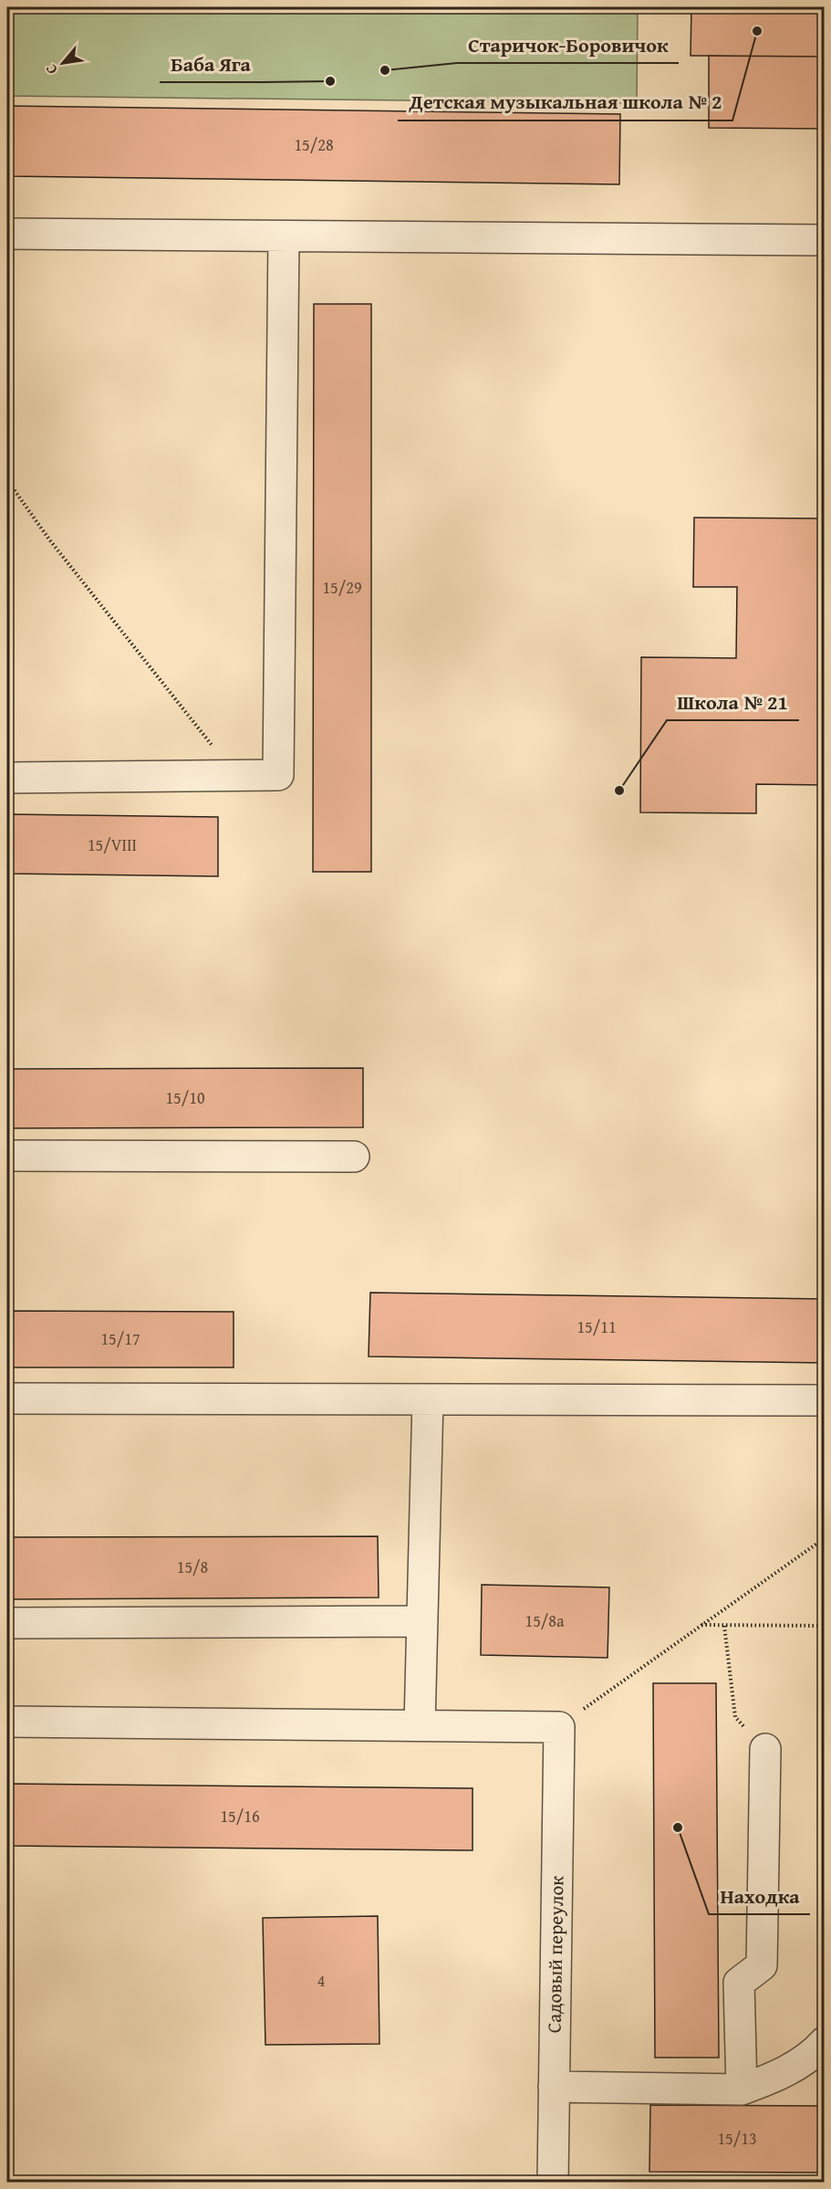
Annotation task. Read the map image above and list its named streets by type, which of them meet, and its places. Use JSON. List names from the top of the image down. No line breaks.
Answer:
{"streets":{"street":["Садовый переулок"]},"places":["Детская музыкальная школа № 2","Старичок-Боровичок","Баба Яга","Школа № 21","Находка"],"house_numbers":["15/28","15/29","15/VIII","15/10","15/11","15/17","15/8","15/8а","15/16","4","15/13"],"north":"bottom left"}
